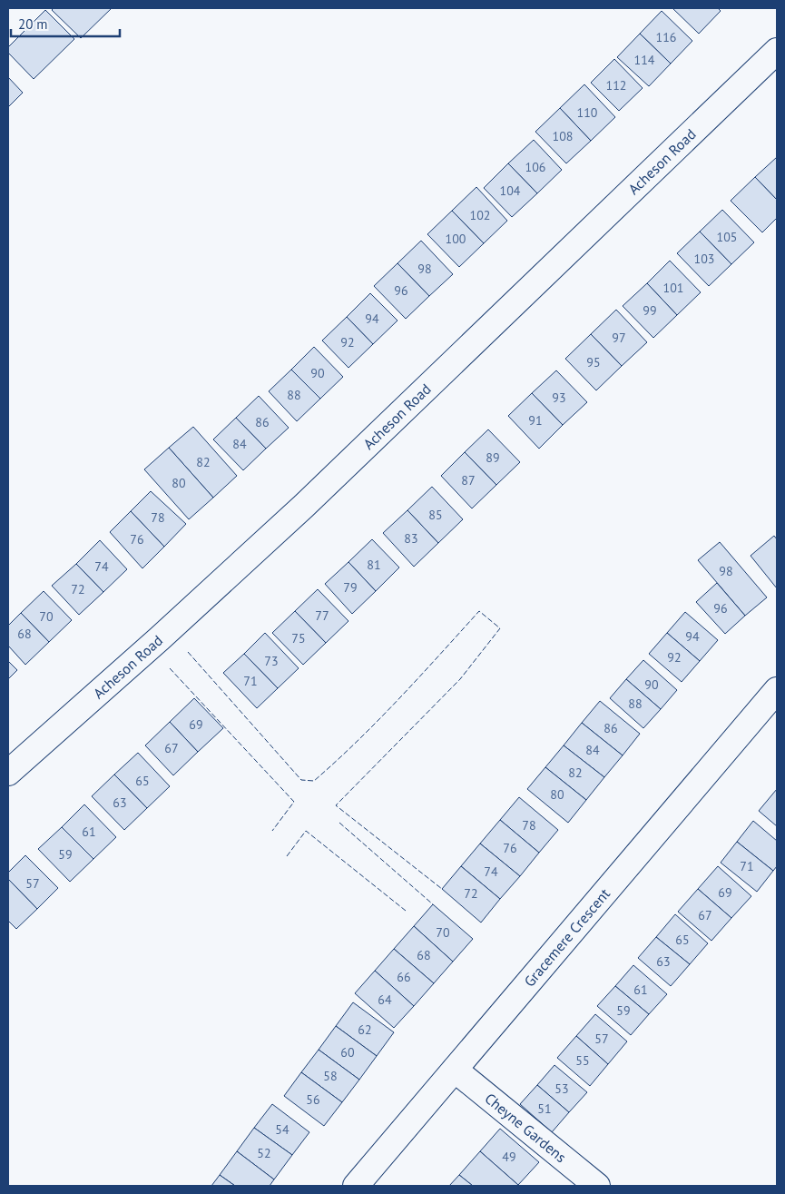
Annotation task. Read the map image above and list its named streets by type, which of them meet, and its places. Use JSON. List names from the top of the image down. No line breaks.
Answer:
{"streets":{"street":["Acheson Road","Gracemere Crescent","Cheyne Gardens"]},"crossings":[["Gracemere Crescent","Cheyne Gardens"]],"house_numbers":["116","114","112","110","108","106","104","102","105","100","103","98","101","96","99","94","97","92","95","90","88","93","91","86","84","89","82","87","80","85","78","83","76","81","74","98","79","72","96","77","70","68","94","75","92","73","71","90","88","69","86","67","84","82","65","80","63","78","61","76","59","71","74","57","69","72","67","70","65","68","63","66","61","64","59","62","57","60","55","58","53","56","51","54","52","49"],"scale_bar":"20 m"}
